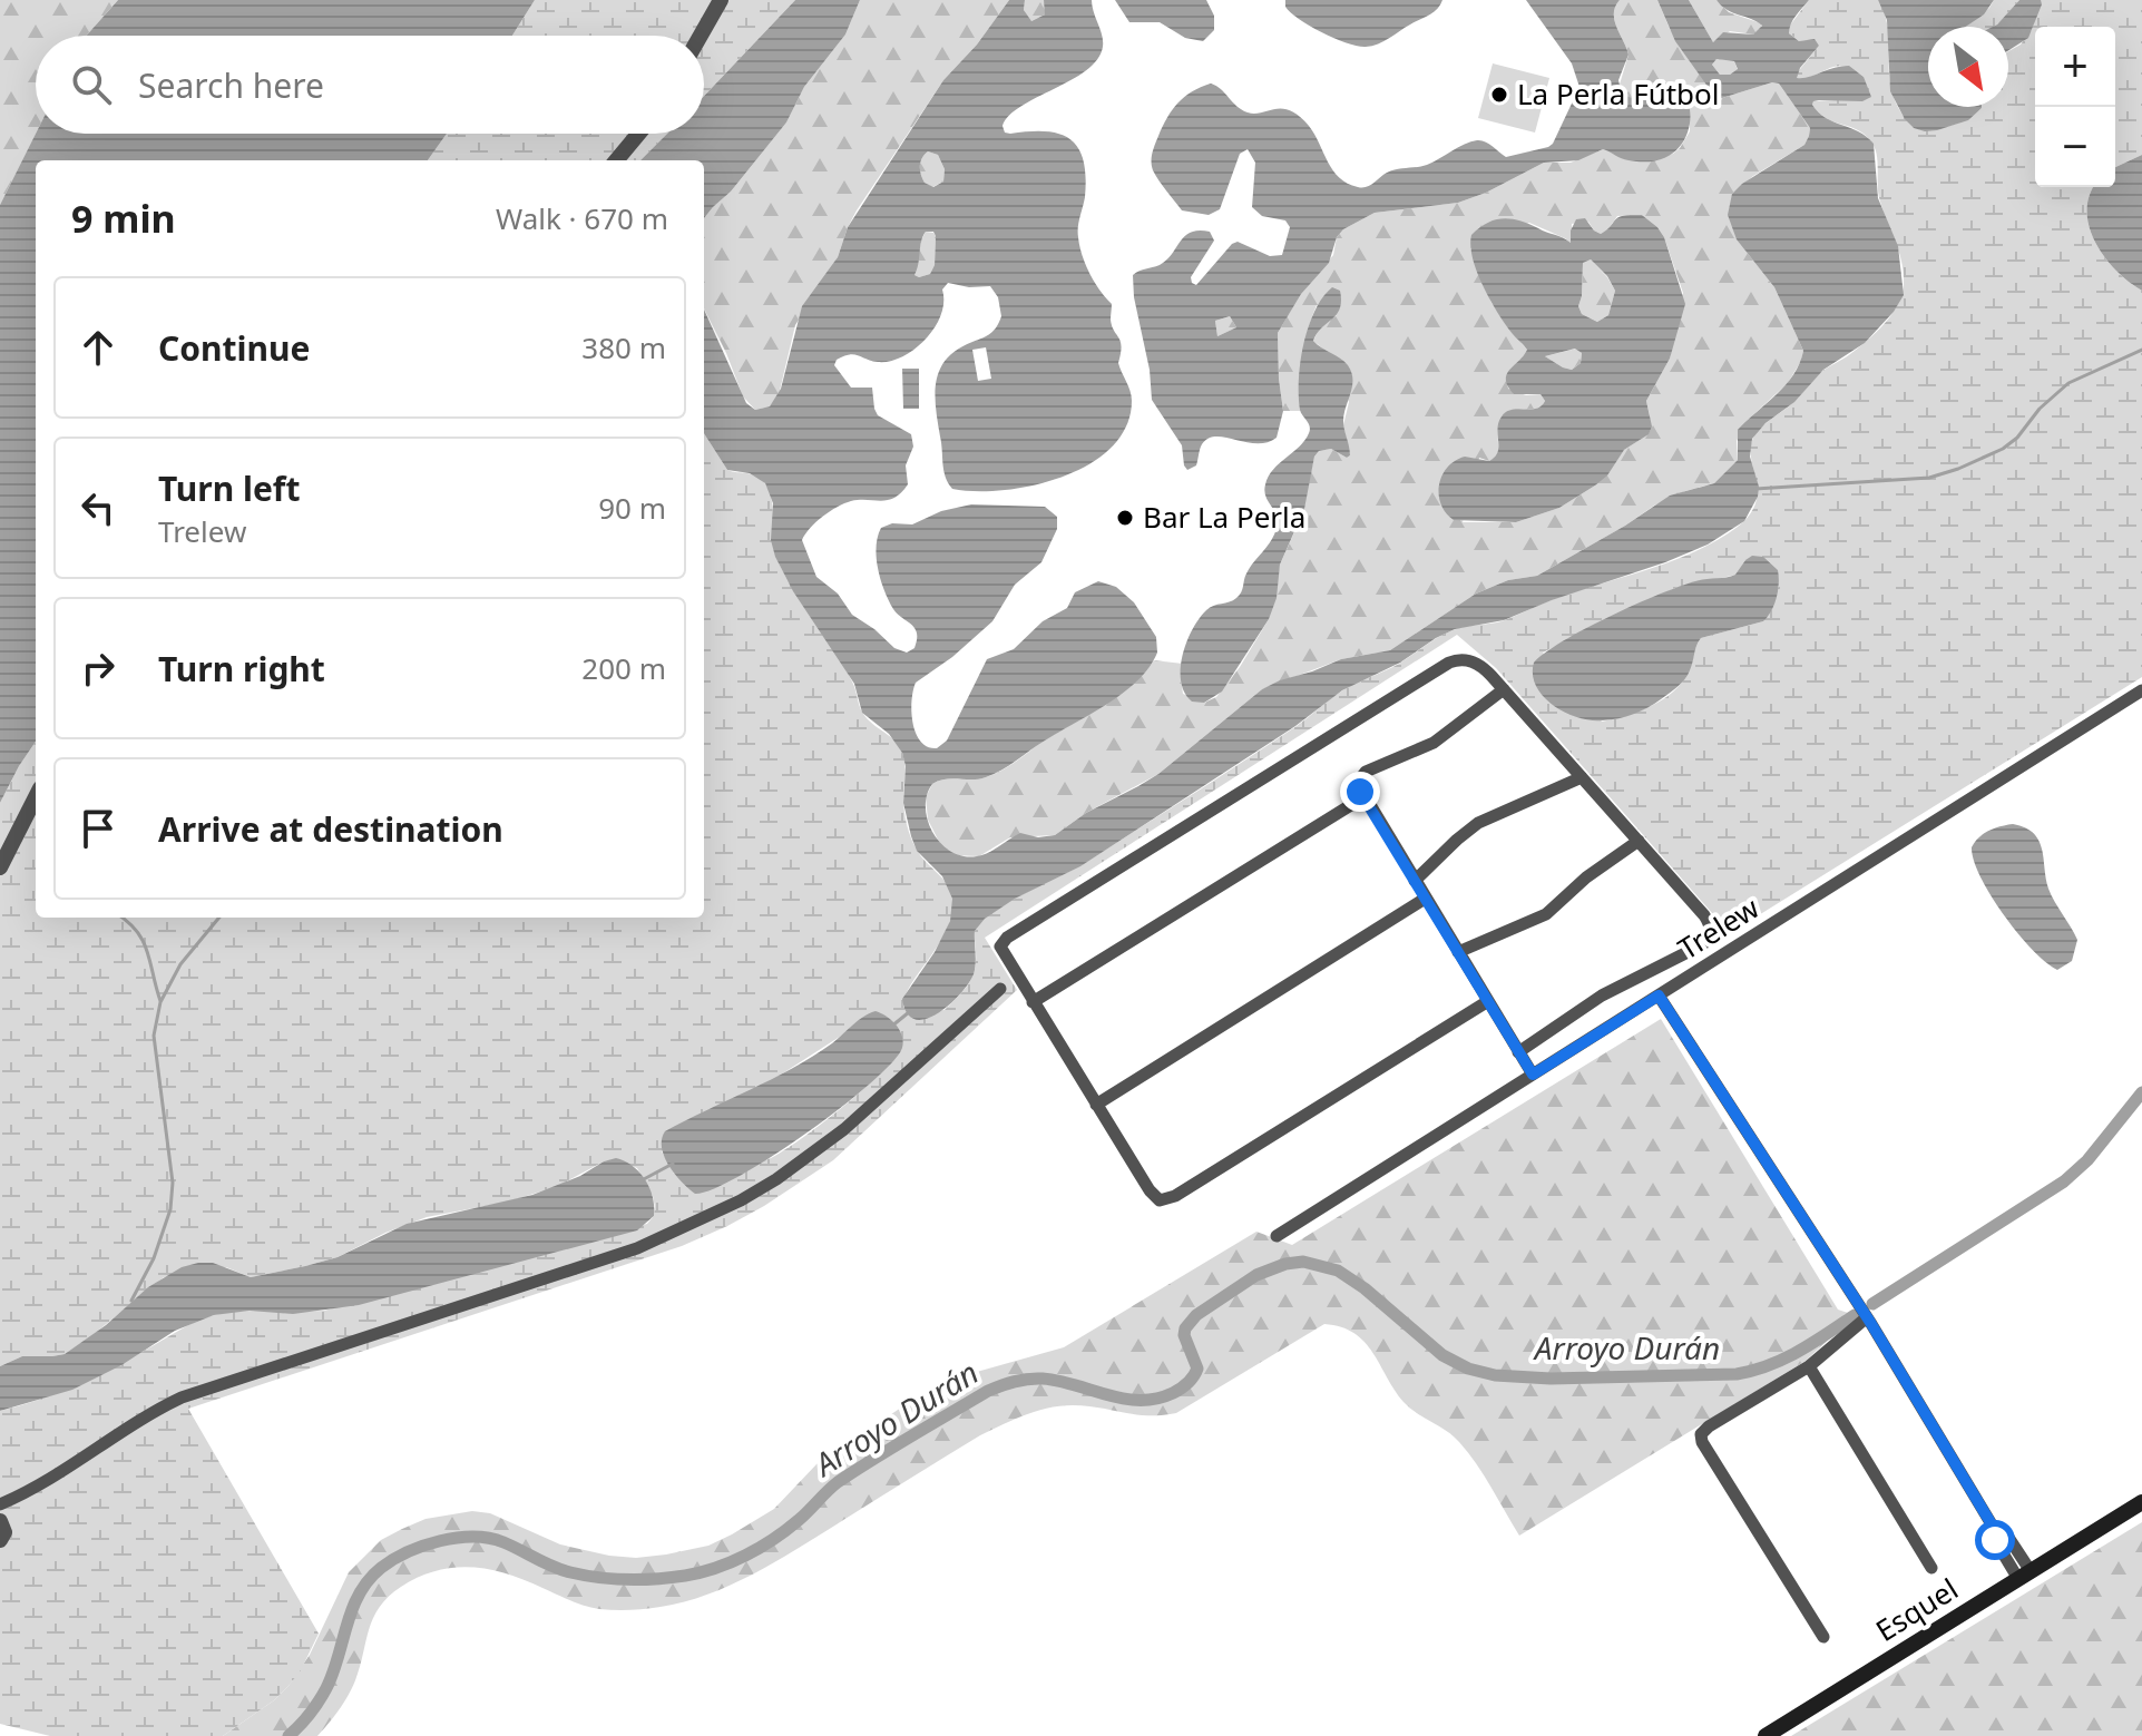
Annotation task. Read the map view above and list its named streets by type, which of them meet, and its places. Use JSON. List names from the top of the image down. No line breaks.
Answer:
{"streets":{"main road":["Esquel"],"street":["Trelew"]},"water":["Arroyo Durán"],"places":["La Perla Fútbol","Bar La Perla"],"north":"bottom right","page":{"map_buttons":["+","−"],"search":"Search here","heading":["9 min","Walk · 670 m"],"list":[["Continue","380 m"],["Turn left","Trelew","90 m"],["Turn right","200 m"],"Arrive at destination"]}}
